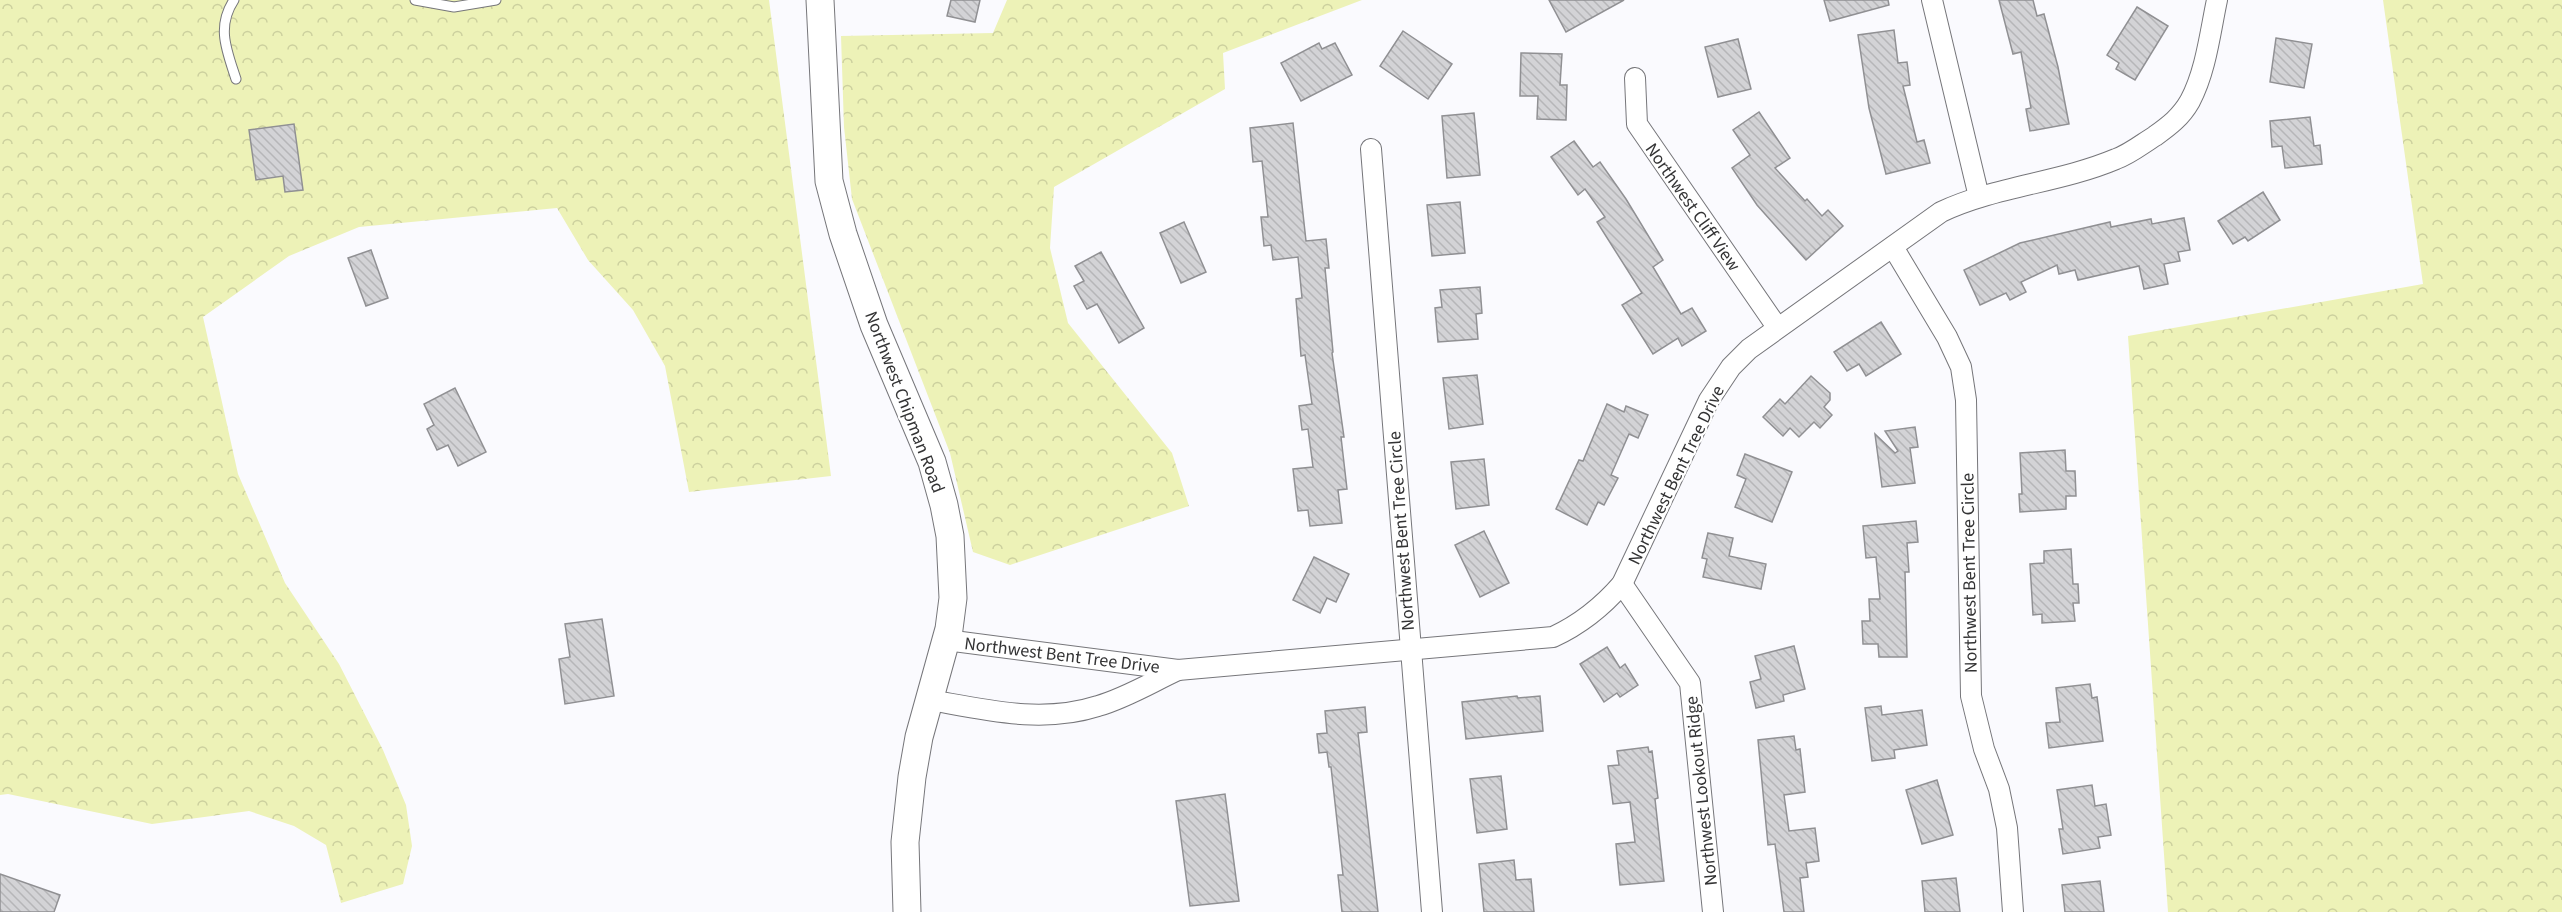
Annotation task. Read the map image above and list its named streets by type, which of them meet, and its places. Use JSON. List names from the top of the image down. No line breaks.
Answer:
{"streets":{"main road":["Northwest Chipman Road"],"street":["Northwest Cliff View","Northwest Bent Tree Drive","Northwest Bent Tree Circle","Northwest Lookout Ridge"]},"crossings":[["Northwest Cliff View","Northwest Bent Tree Drive"],["Northwest Chipman Road","Northwest Bent Tree Drive"],["Northwest Bent Tree Drive","Northwest Bent Tree Circle"],["Northwest Bent Tree Drive","Northwest Lookout Ridge"]]}
